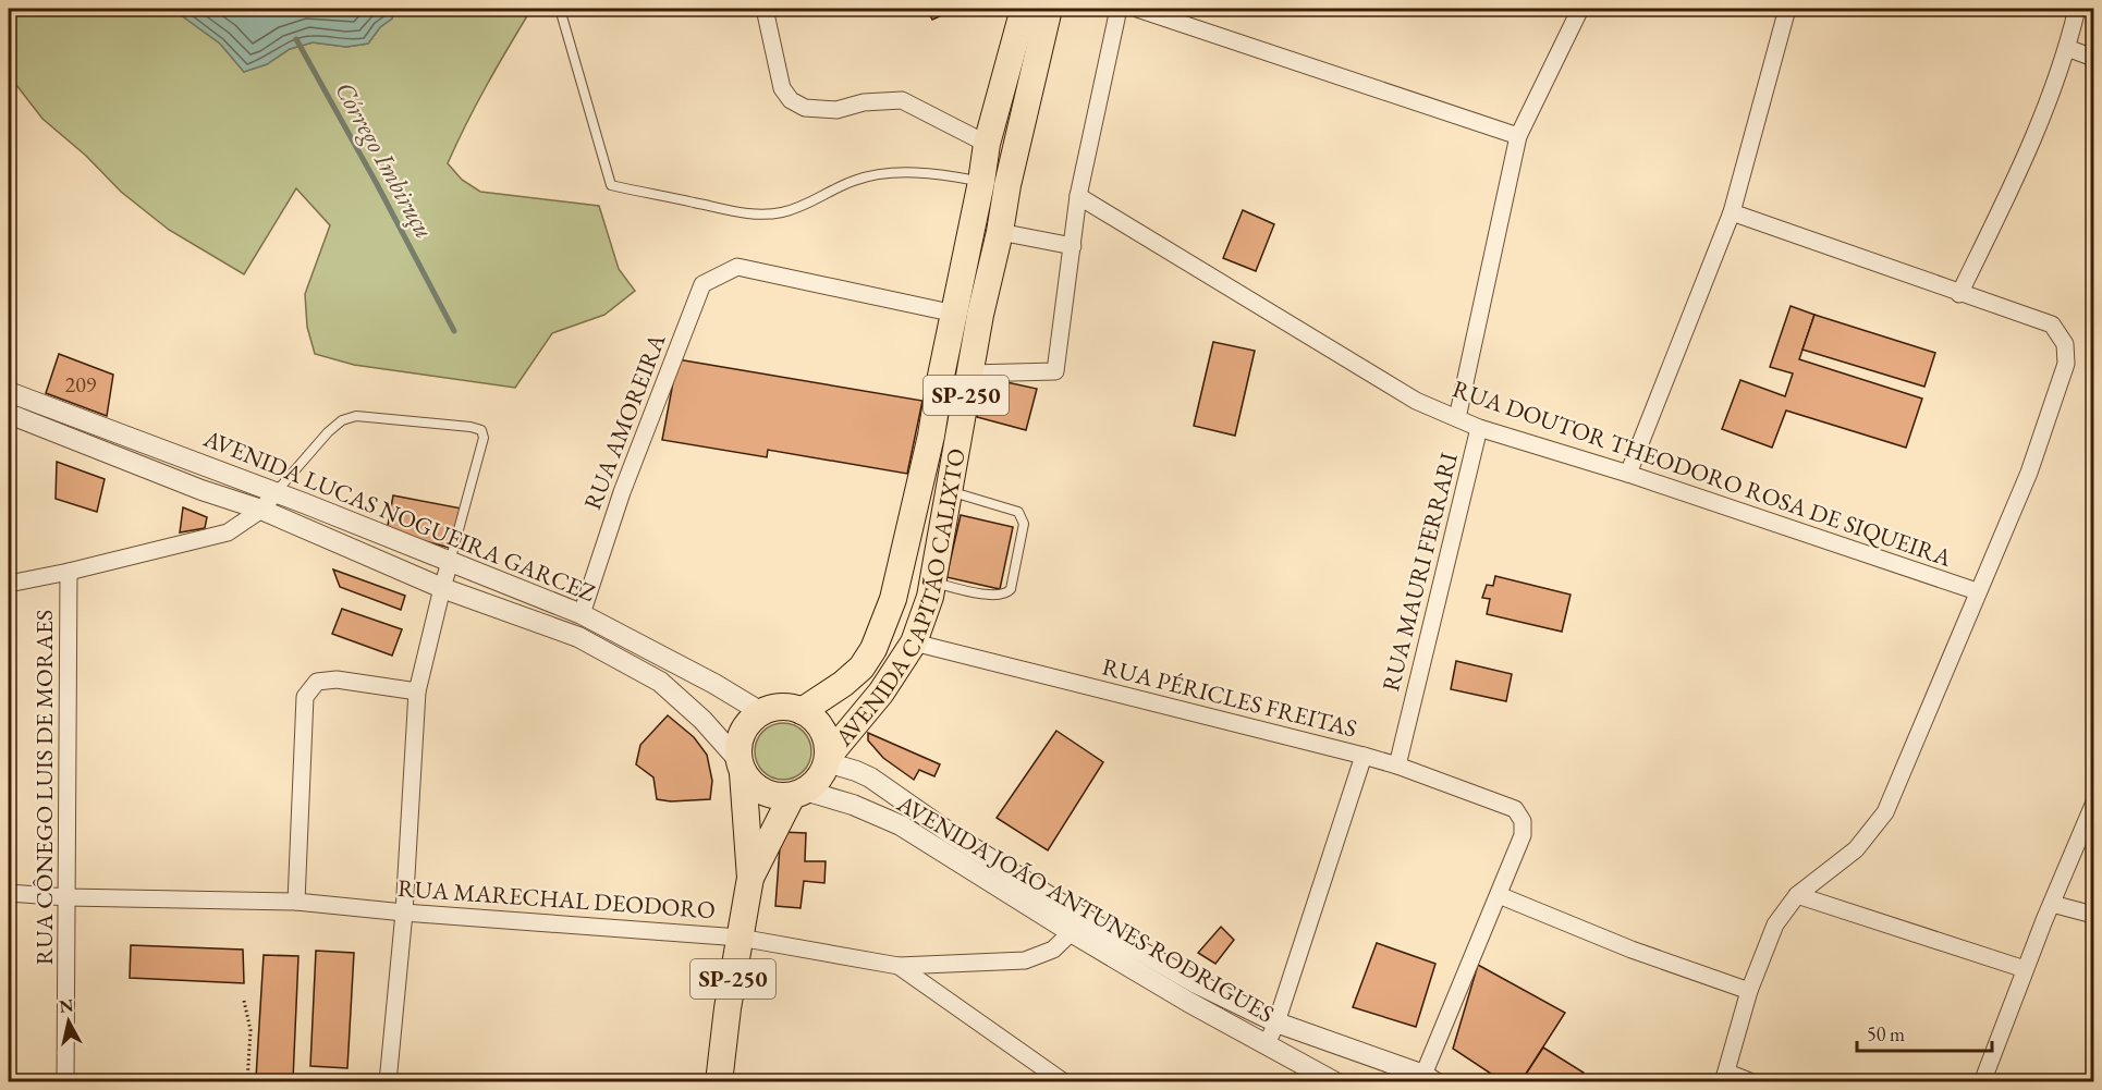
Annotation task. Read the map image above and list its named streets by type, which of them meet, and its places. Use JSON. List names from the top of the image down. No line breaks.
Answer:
{"streets":{"main road":["SP-250","AVENIDA CAPITÃO CALIXTO"],"street":["RUA AMOREIRA","RUA DOUTOR THEODORO ROSA DE SIQUEIRA","AVENIDA LUCAS NOGUEIRA GARCEZ","RUA MAURI FERRARI","RUA PÉRICLES FREITAS","RUA CÔNEGO LUIS DE MORAES","RUA MARECHAL DEODORO","AVENIDA JOÃO ANTUNES RODRIGUES"]},"crossings":[["SP-250","AVENIDA LUCAS NOGUEIRA GARCEZ"],["SP-250","AVENIDA CAPITÃO CALIXTO"],["SP-250","RUA MARECHAL DEODORO"],["SP-250","AVENIDA JOÃO ANTUNES RODRIGUES"],["RUA AMOREIRA","AVENIDA LUCAS NOGUEIRA GARCEZ"],["RUA AMOREIRA","AVENIDA CAPITÃO CALIXTO"],["RUA DOUTOR THEODORO ROSA DE SIQUEIRA","RUA MAURI FERRARI"],["AVENIDA LUCAS NOGUEIRA GARCEZ","AVENIDA CAPITÃO CALIXTO"],["AVENIDA LUCAS NOGUEIRA GARCEZ","AVENIDA JOÃO ANTUNES RODRIGUES"],["RUA MAURI FERRARI","RUA PÉRICLES FREITAS"],["AVENIDA CAPITÃO CALIXTO","RUA PÉRICLES FREITAS"],["AVENIDA CAPITÃO CALIXTO","AVENIDA JOÃO ANTUNES RODRIGUES"],["RUA CÔNEGO LUIS DE MORAES","RUA MARECHAL DEODORO"],["RUA MARECHAL DEODORO","AVENIDA JOÃO ANTUNES RODRIGUES"]],"water":["Córrego Imbiruçu"],"house_numbers":["209"],"scale_bar":"50 m","north":"top"}
